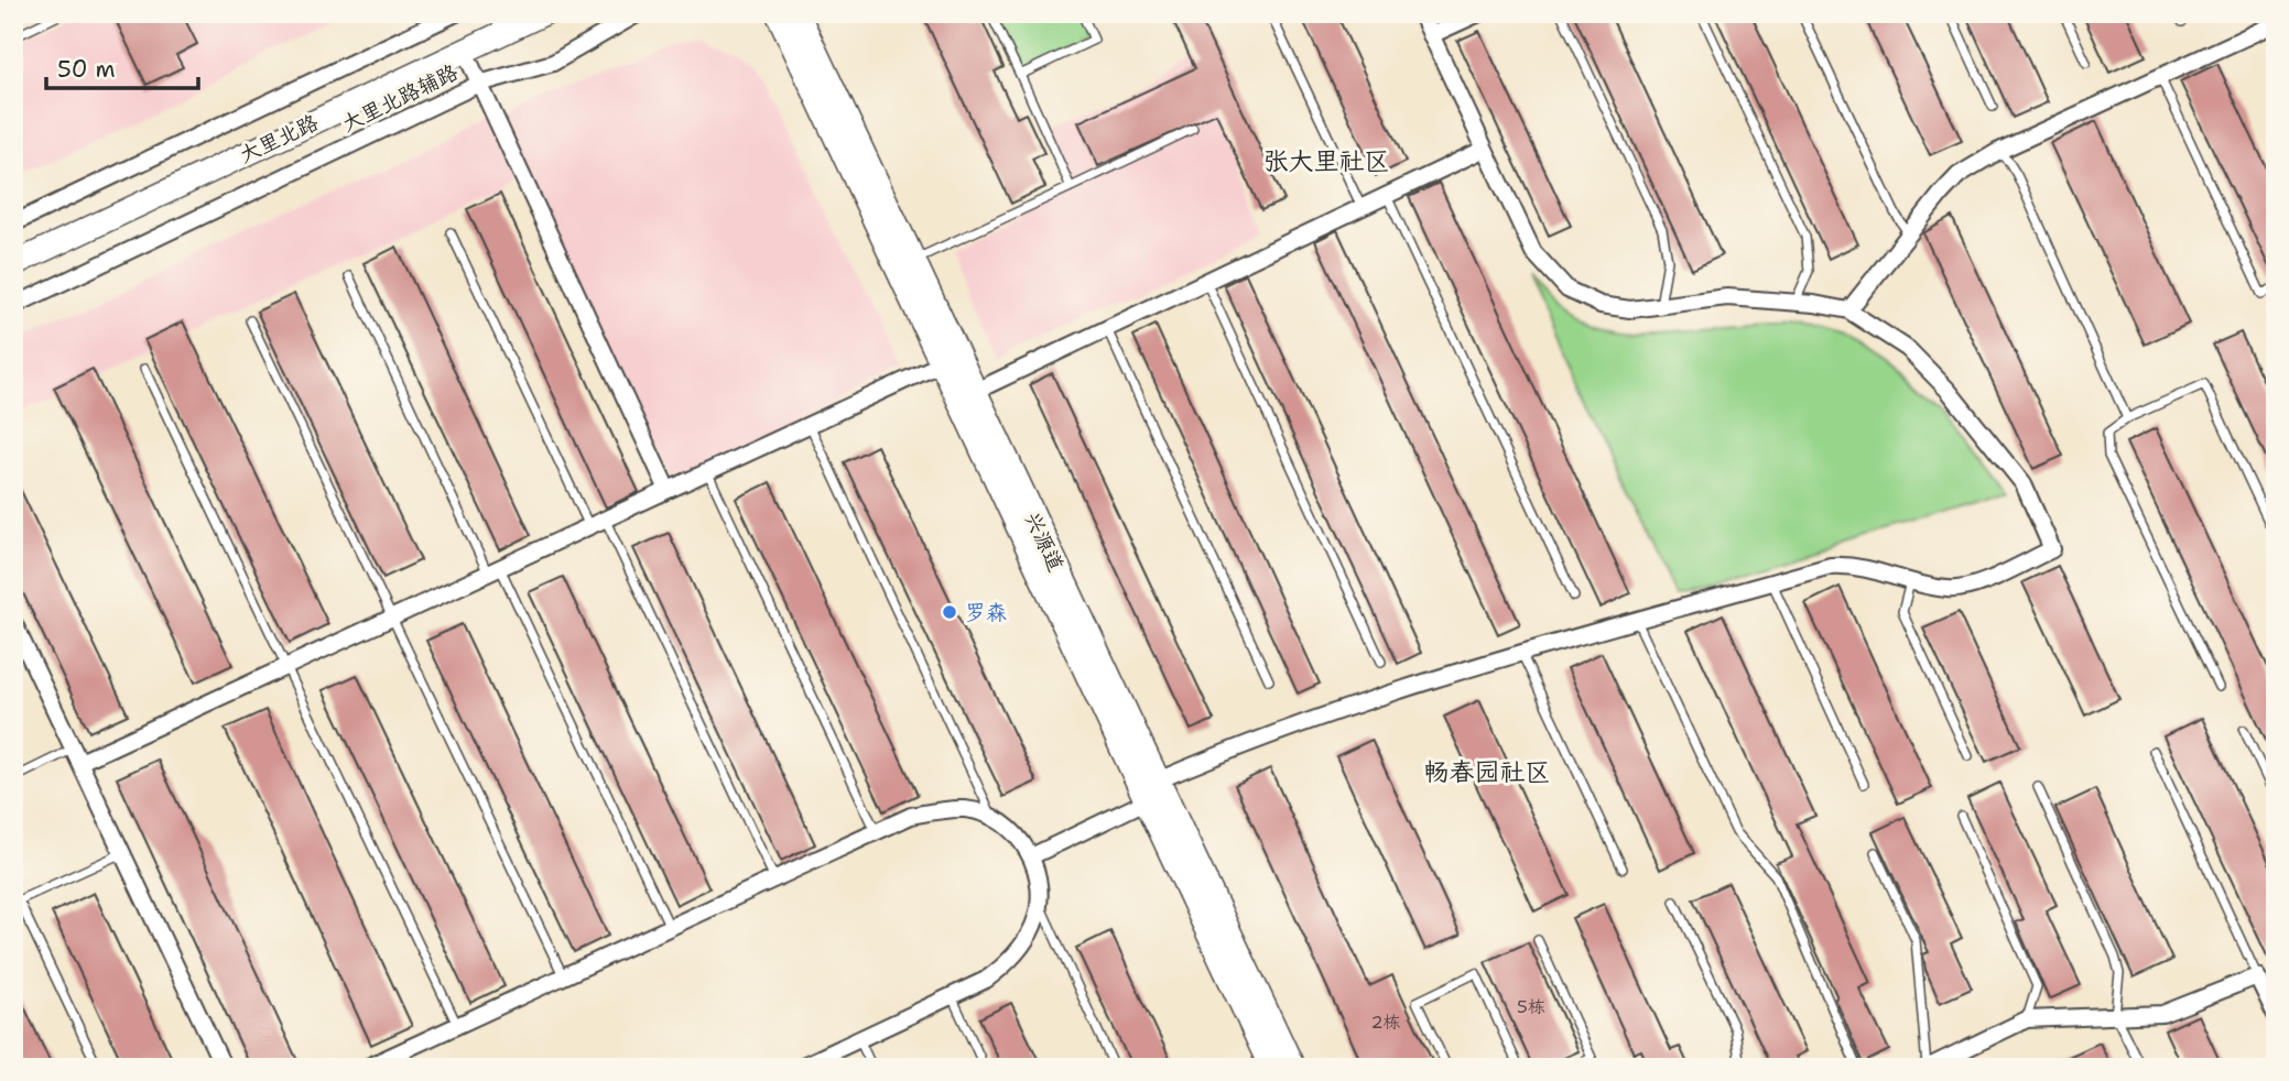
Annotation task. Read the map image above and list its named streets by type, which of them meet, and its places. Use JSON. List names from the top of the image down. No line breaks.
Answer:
{"streets":{"main road":["大里北路","兴源道"],"street":["大里北路辅路"]},"districts":["张大里社区","畅春园社区"],"places":["罗森"],"house_numbers":["5栋","2栋"],"scale_bar":"50 m"}
